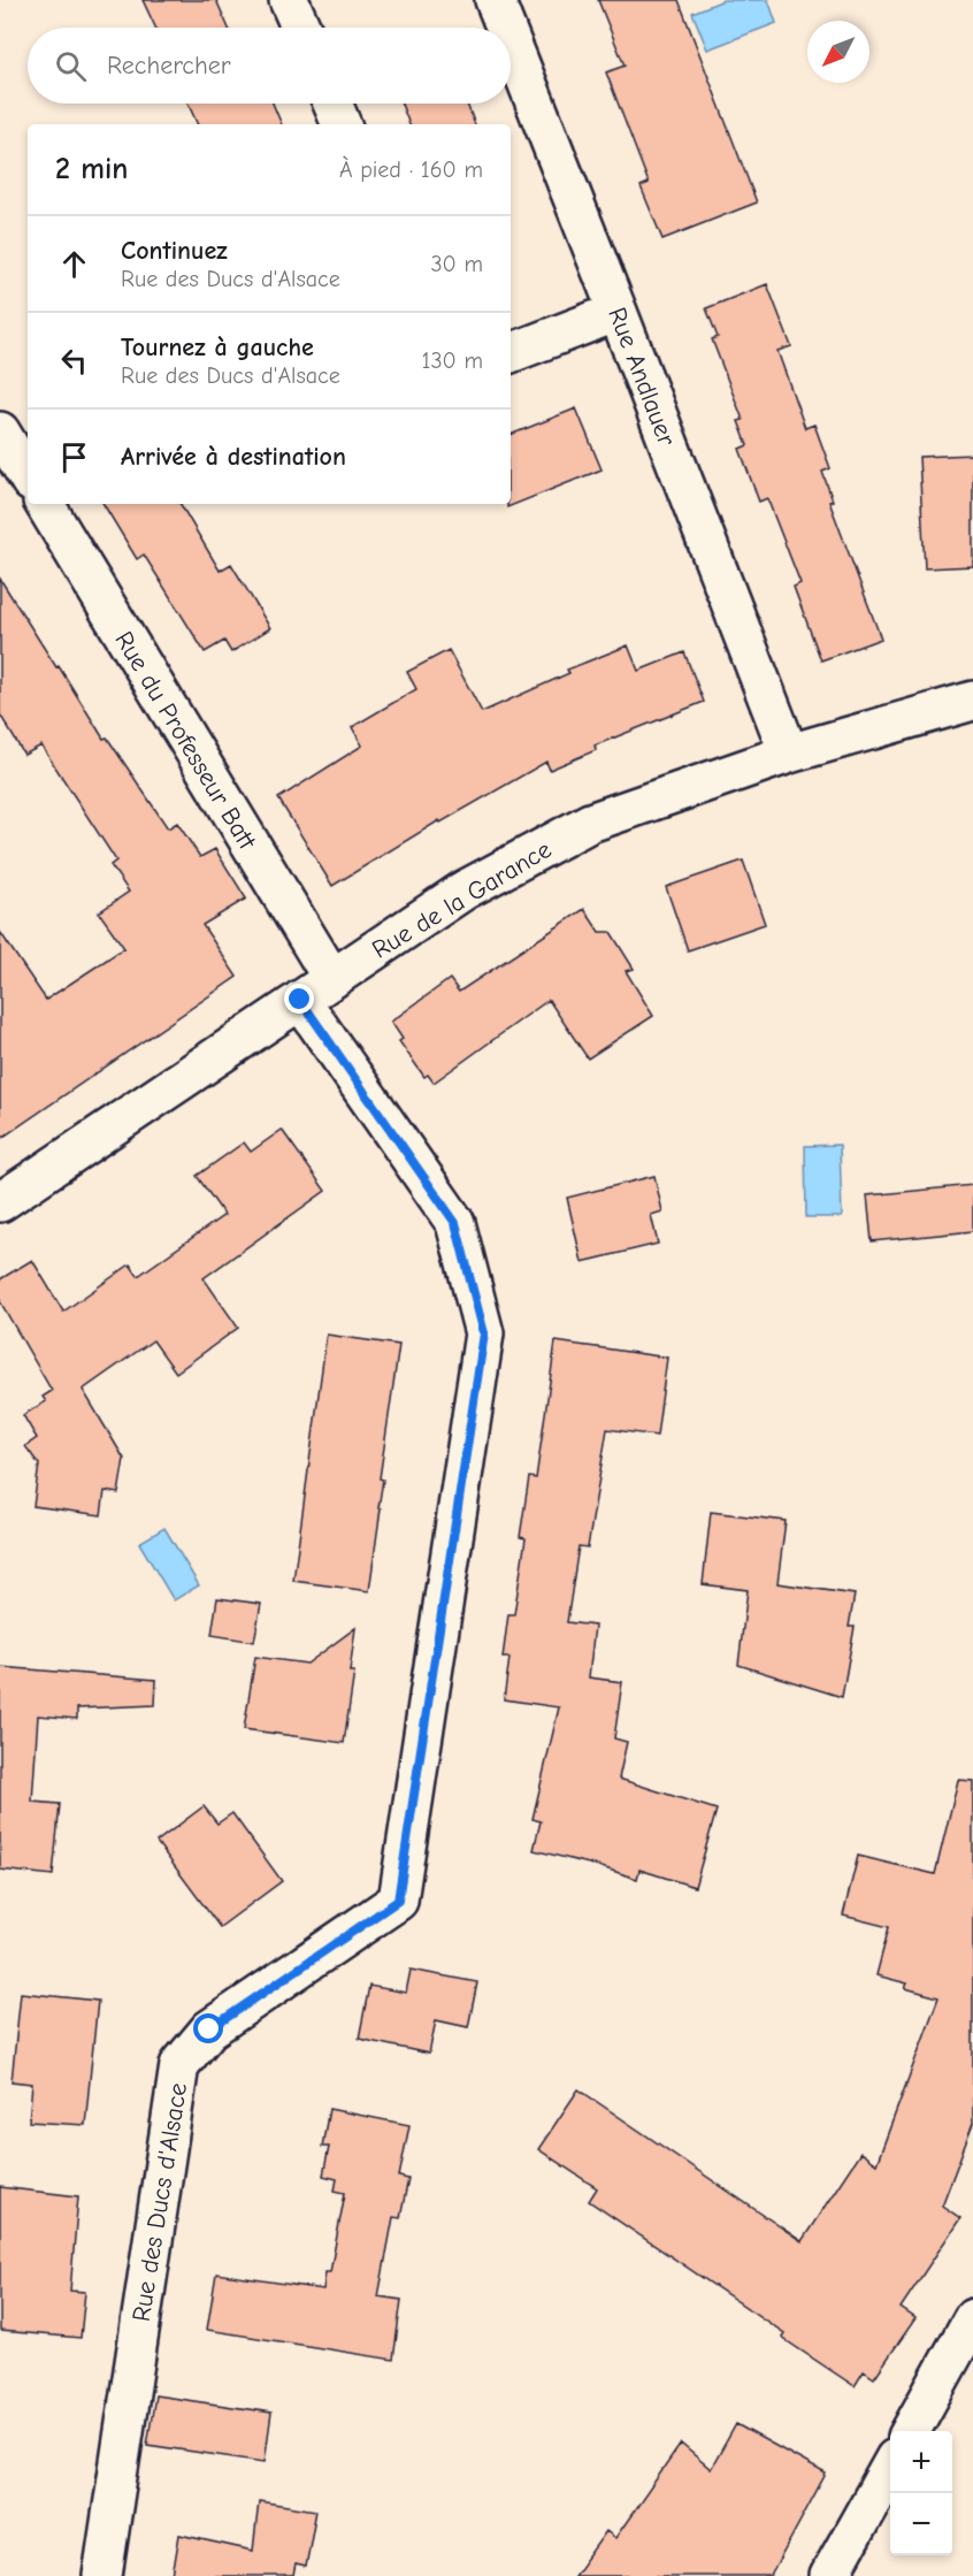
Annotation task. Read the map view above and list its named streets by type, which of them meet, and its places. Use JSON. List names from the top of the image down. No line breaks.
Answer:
{"streets":{"street":["Rue Andlauer","Rue du Professeur Batt","Rue de la Garance","Rue des Ducs d'Alsace"]},"crossings":[["Rue Andlauer","Rue de la Garance"],["Rue du Professeur Batt","Rue de la Garance"],["Rue de la Garance","Rue des Ducs d'Alsace"]],"north":"bottom left","page":{"search":"Rechercher","heading":["2 min","À pied · 160 m"],"list":[["Continuez","Rue des Ducs d'Alsace","30 m"],["Tournez à gauche","Rue des Ducs d'Alsace","130 m"],"Arrivée à destination"],"map_buttons":["+","−"]}}
